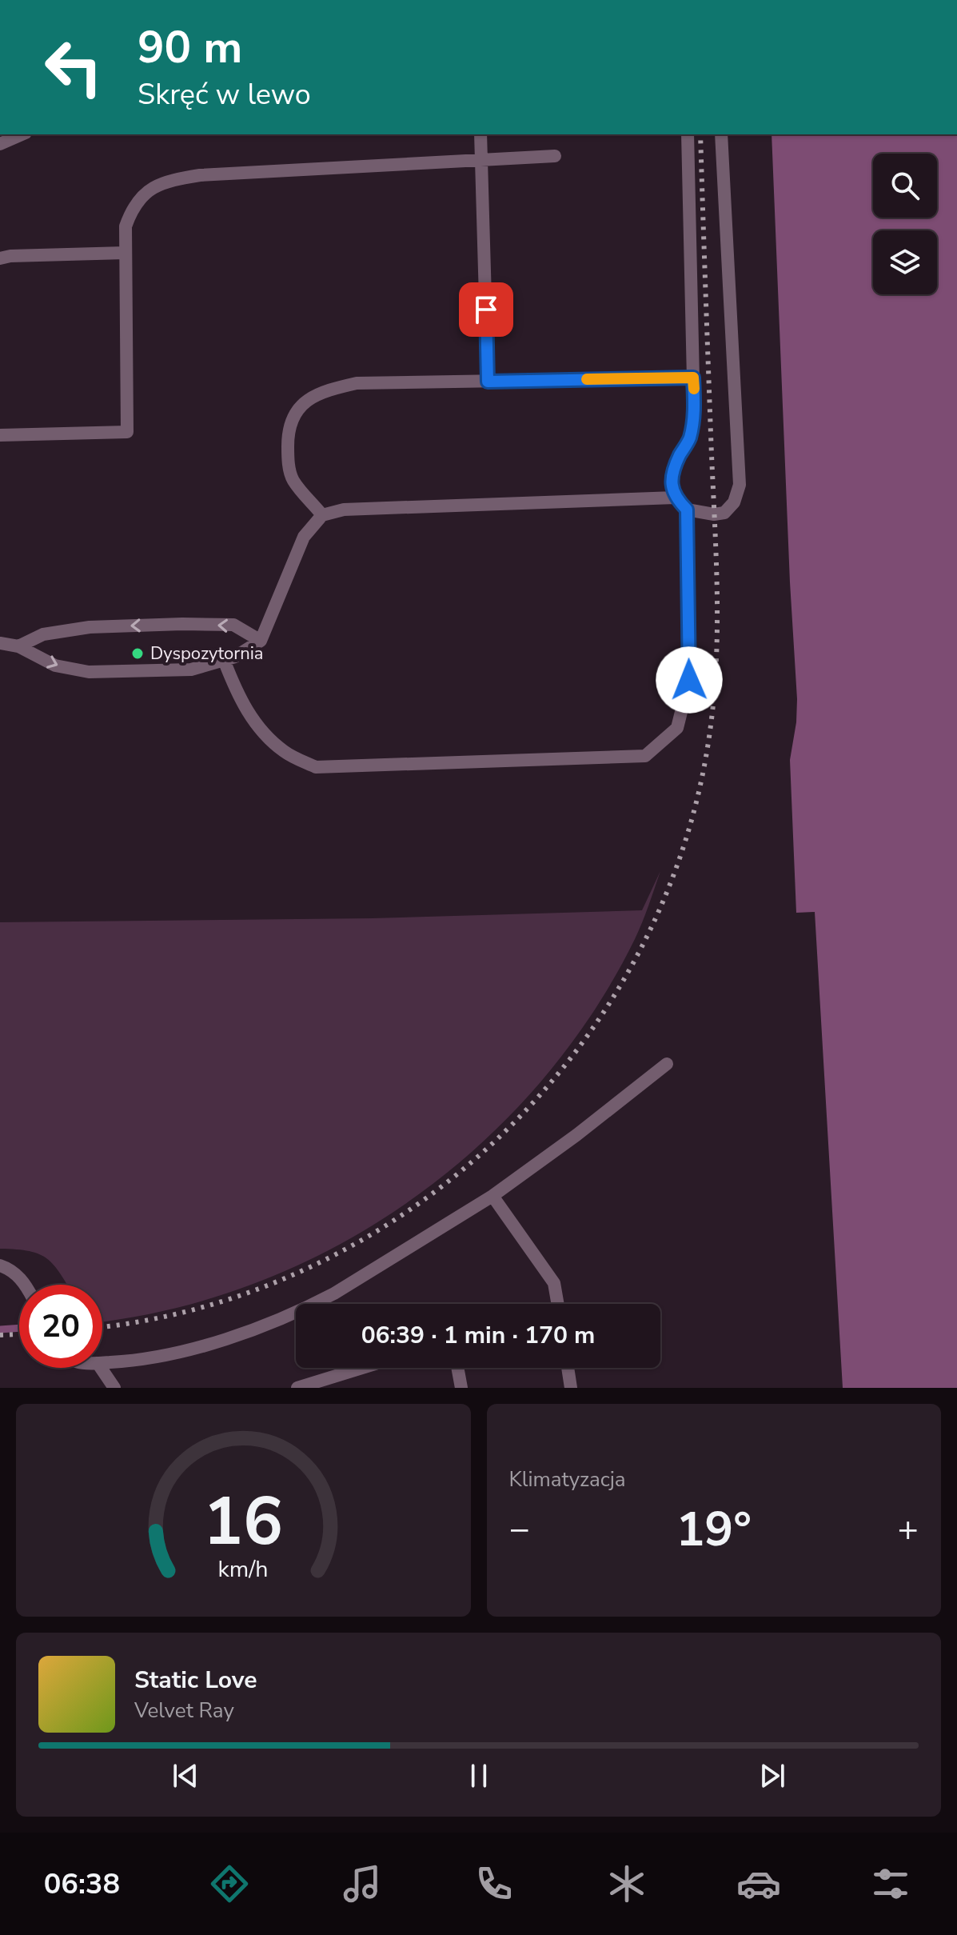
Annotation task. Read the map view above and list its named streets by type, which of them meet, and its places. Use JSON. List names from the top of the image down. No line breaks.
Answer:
{"places":["Dyspozytornia"],"page":{"turn":["90 m","Skręć w lewo"],"limit":"20","trip":"06:39 · 1 min · 170 m","tile":"Klimatyzacja","heat":["−","19°","+"],"song":["Static Love","Velvet Ray"],"tabs":"06:38","gauge":["16","km/h"]}}
